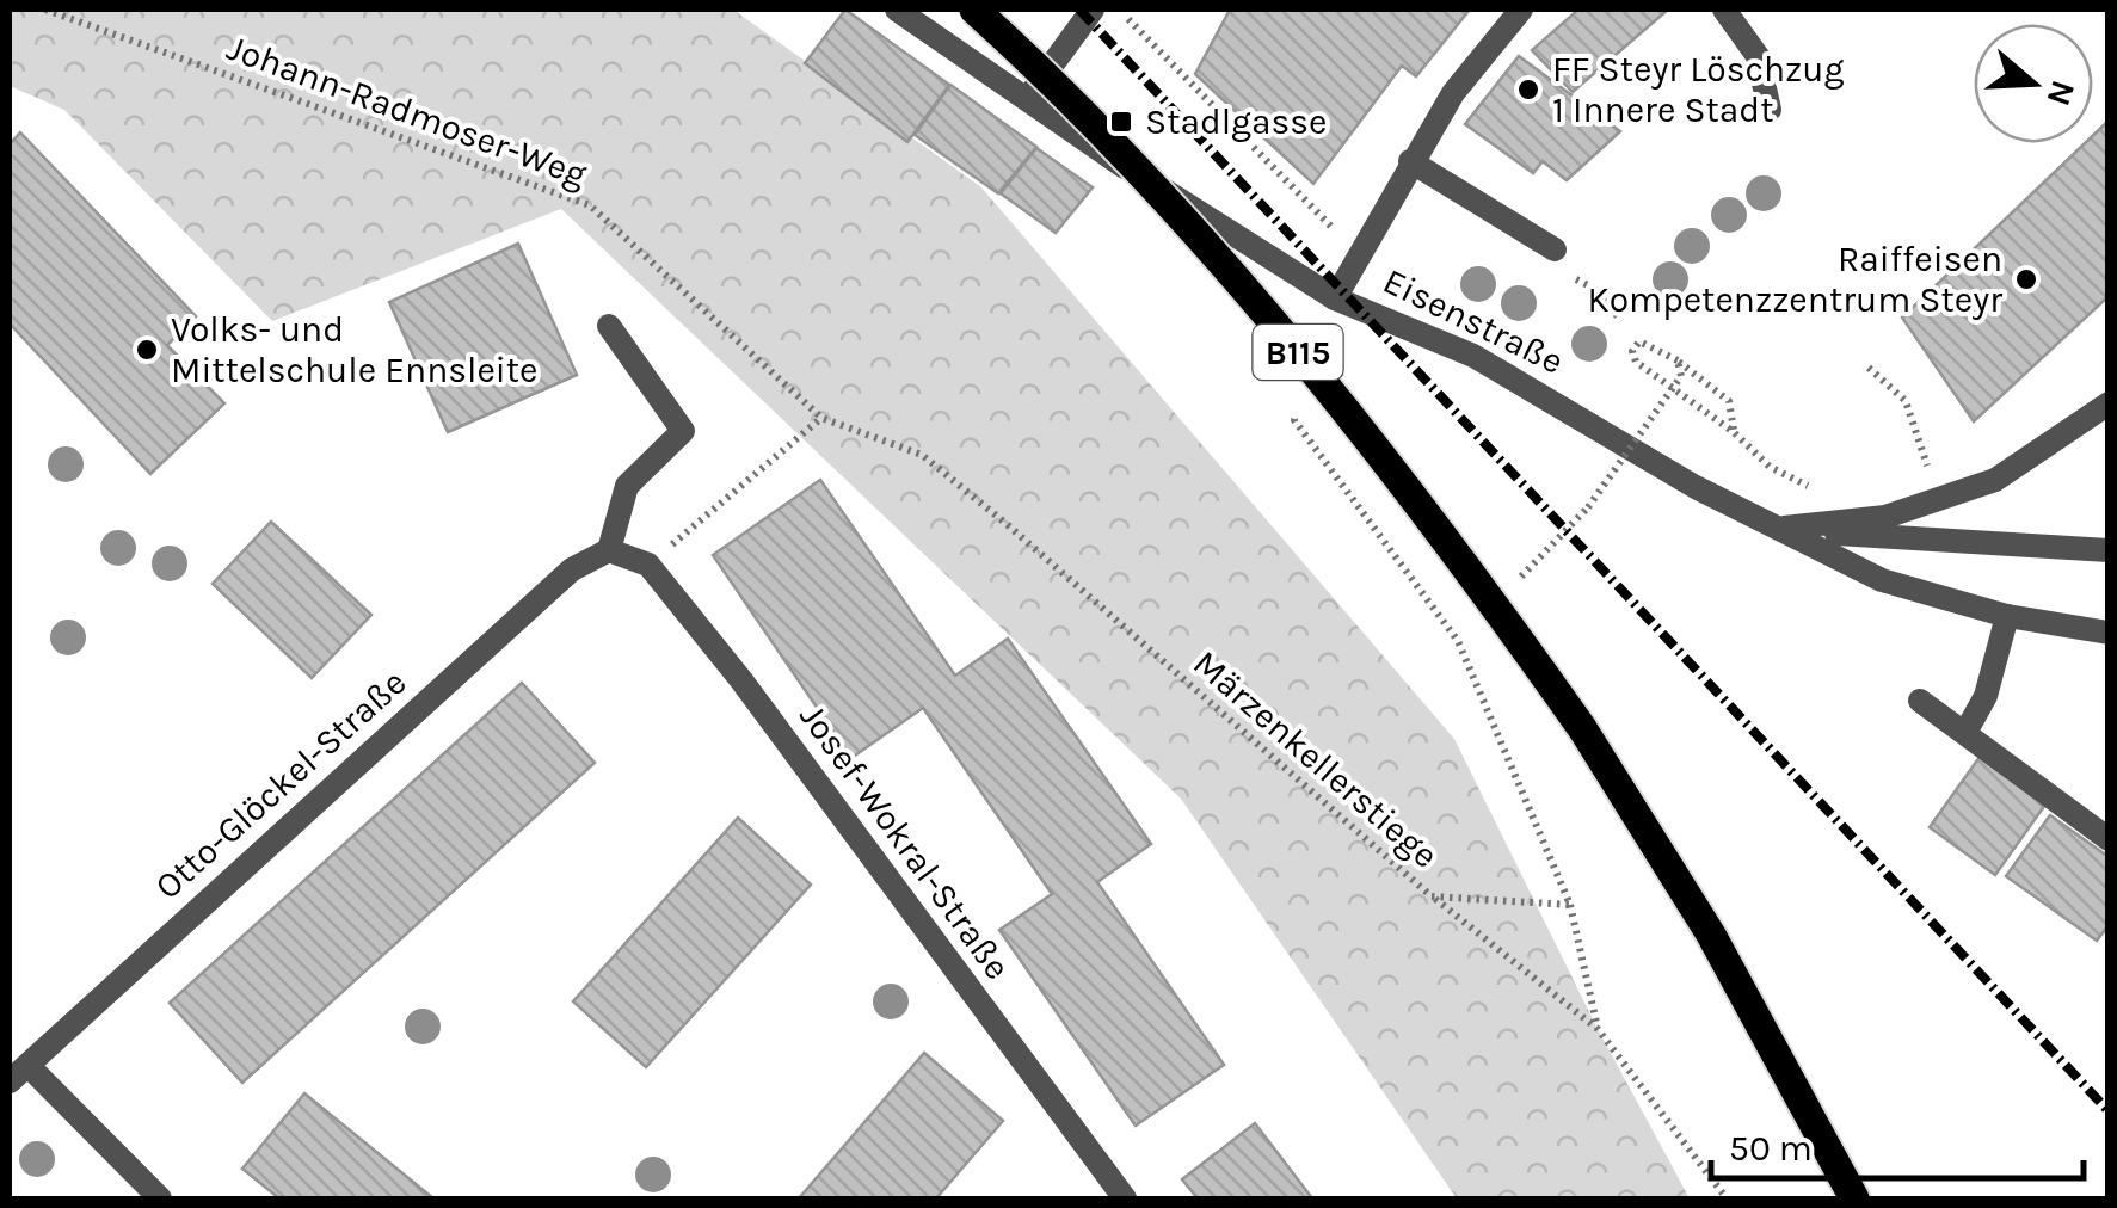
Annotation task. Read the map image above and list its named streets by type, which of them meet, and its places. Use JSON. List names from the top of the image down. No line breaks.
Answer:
{"streets":{"main road":["B115"],"street":["Eisenstraße","Otto-Glöckel-Straße","Josef-Wokral-Straße"],"path":["Johann-Radmoser-Weg","Märzenkellerstiege"]},"crossings":[["Johann-Radmoser-Weg","Märzenkellerstiege"]],"places":{"other":["FF Steyr Löschzug 1 Innere Stadt","Raiffeisen Kompetenzzentrum Steyr","Volks- und Mittelschule Ennsleite"],"transit":["Stadlgasse"]},"scale_bar":"50 m","north":"right"}
